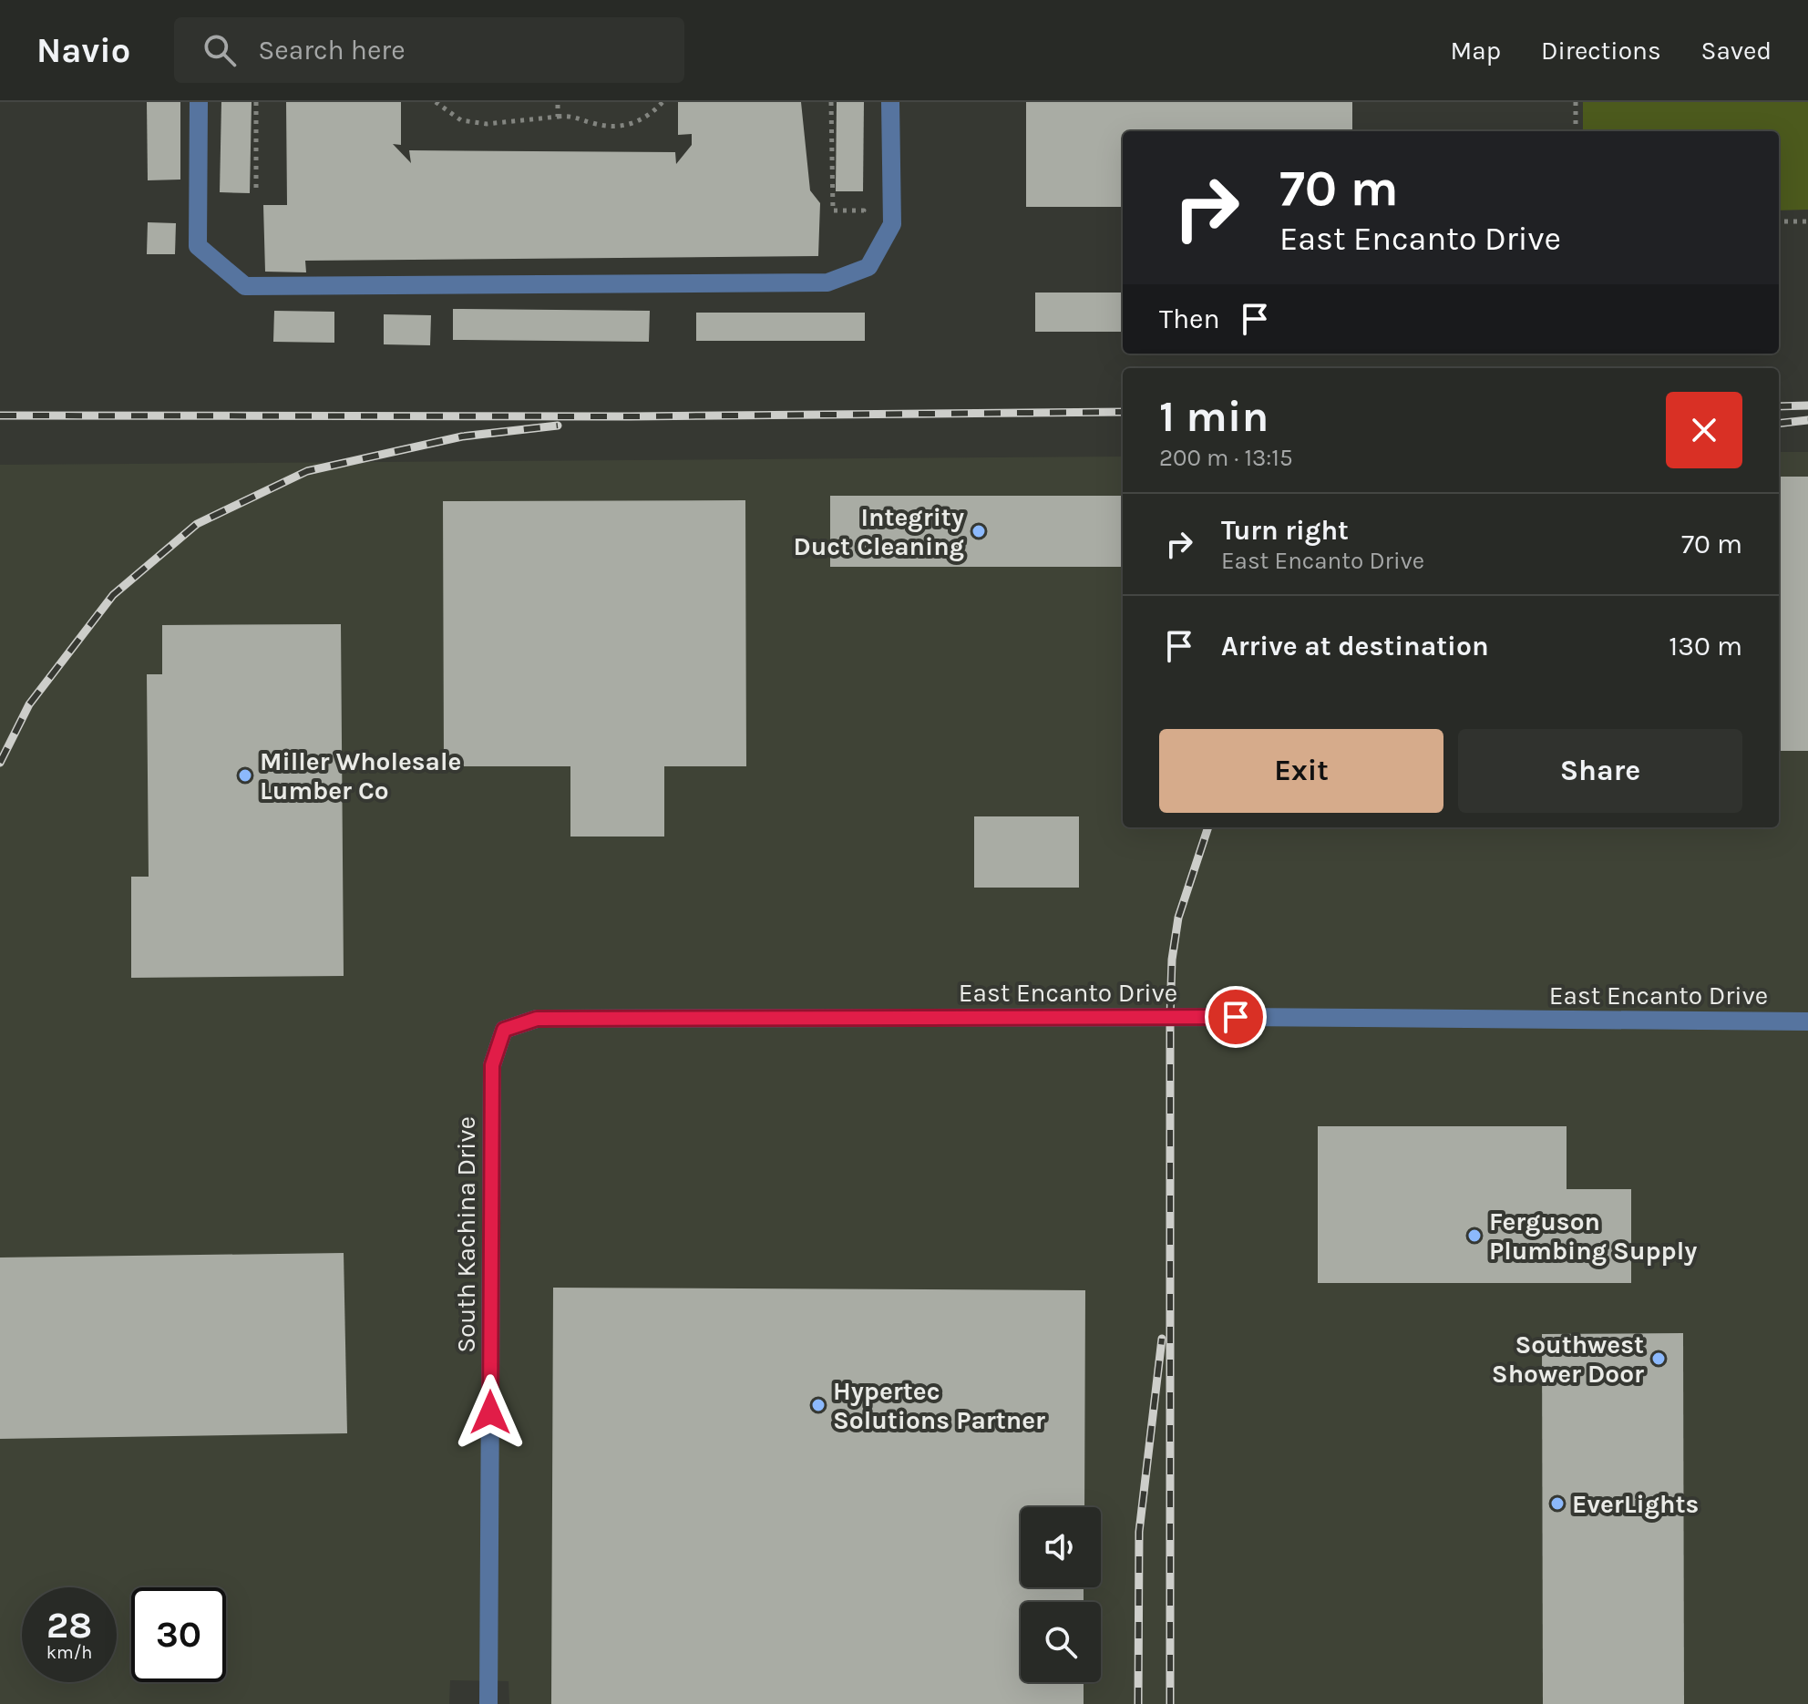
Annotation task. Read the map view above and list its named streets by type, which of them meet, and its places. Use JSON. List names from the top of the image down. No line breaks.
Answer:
{"streets":{"street":["East Encanto Drive","South Kachina Drive"]},"crossings":[["East Encanto Drive","South Kachina Drive"]],"places":["Integrity Duct Cleaning","Miller Wholesale Lumber Co","Ferguson Plumbing Supply","Southwest Shower Door","Hypertec Solutions Partner","EverLights"],"page":{"header":"Navio","search":"Search here","nav":["Map","Directions","Saved"],"turn":["70 m","East Encanto Drive"],"then":"Then","heading":["1 min","200 m · 13:15"],"list":[{"name":"Turn right","note":"East Encanto Drive","value":"70 m"},{"name":"Arrive at destination","value":"130 m"}],"buttons":["Exit","Share"],"speed":"28 km/h","limit":"30"}}
